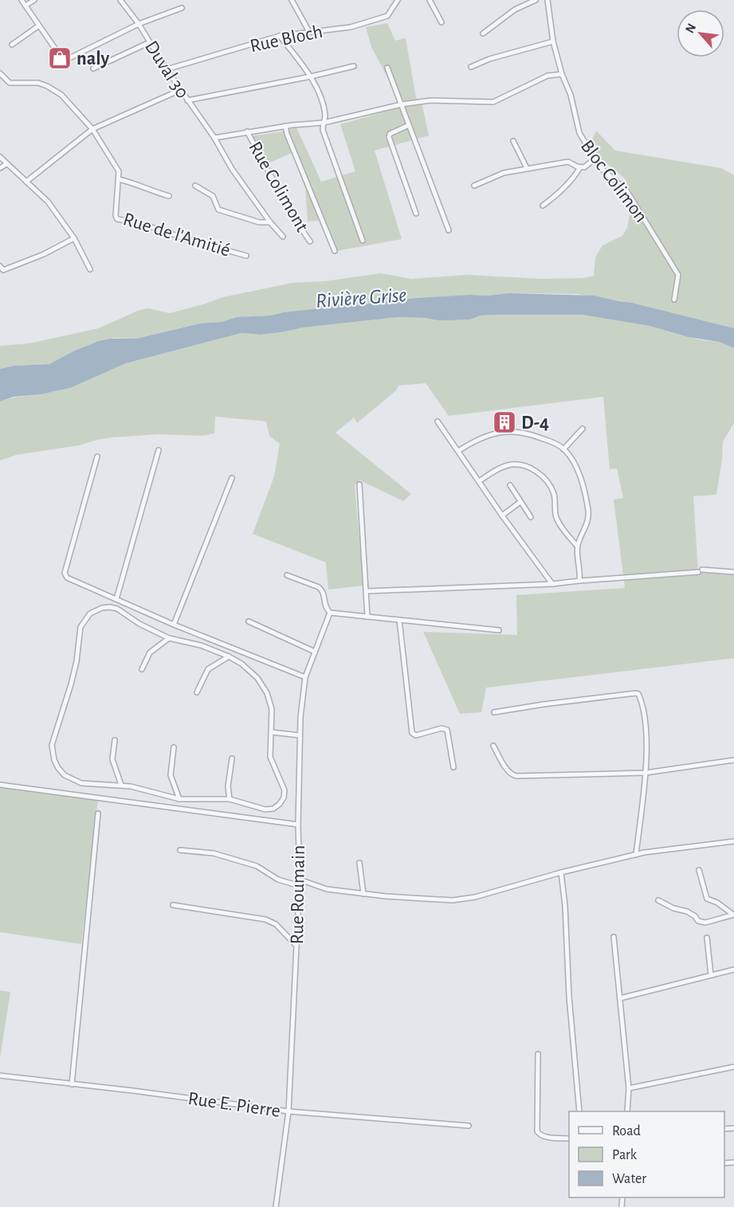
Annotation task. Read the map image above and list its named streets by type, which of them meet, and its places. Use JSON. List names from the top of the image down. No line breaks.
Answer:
{"streets":{"street":["Rue Bloch","Duval 30","Bloc Colimon","Rue Colimont","Rue de l'Amitié","Rue Roumain","Rue E. Pierre"]},"crossings":[["Rue Bloch","Duval 30"],["Rue Roumain","Rue E. Pierre"]],"water":["Rivière Grise"],"places":{"shop":["naly"],"building":["D-4"]},"legend":["Road","Park","Water"],"north":"top left"}
